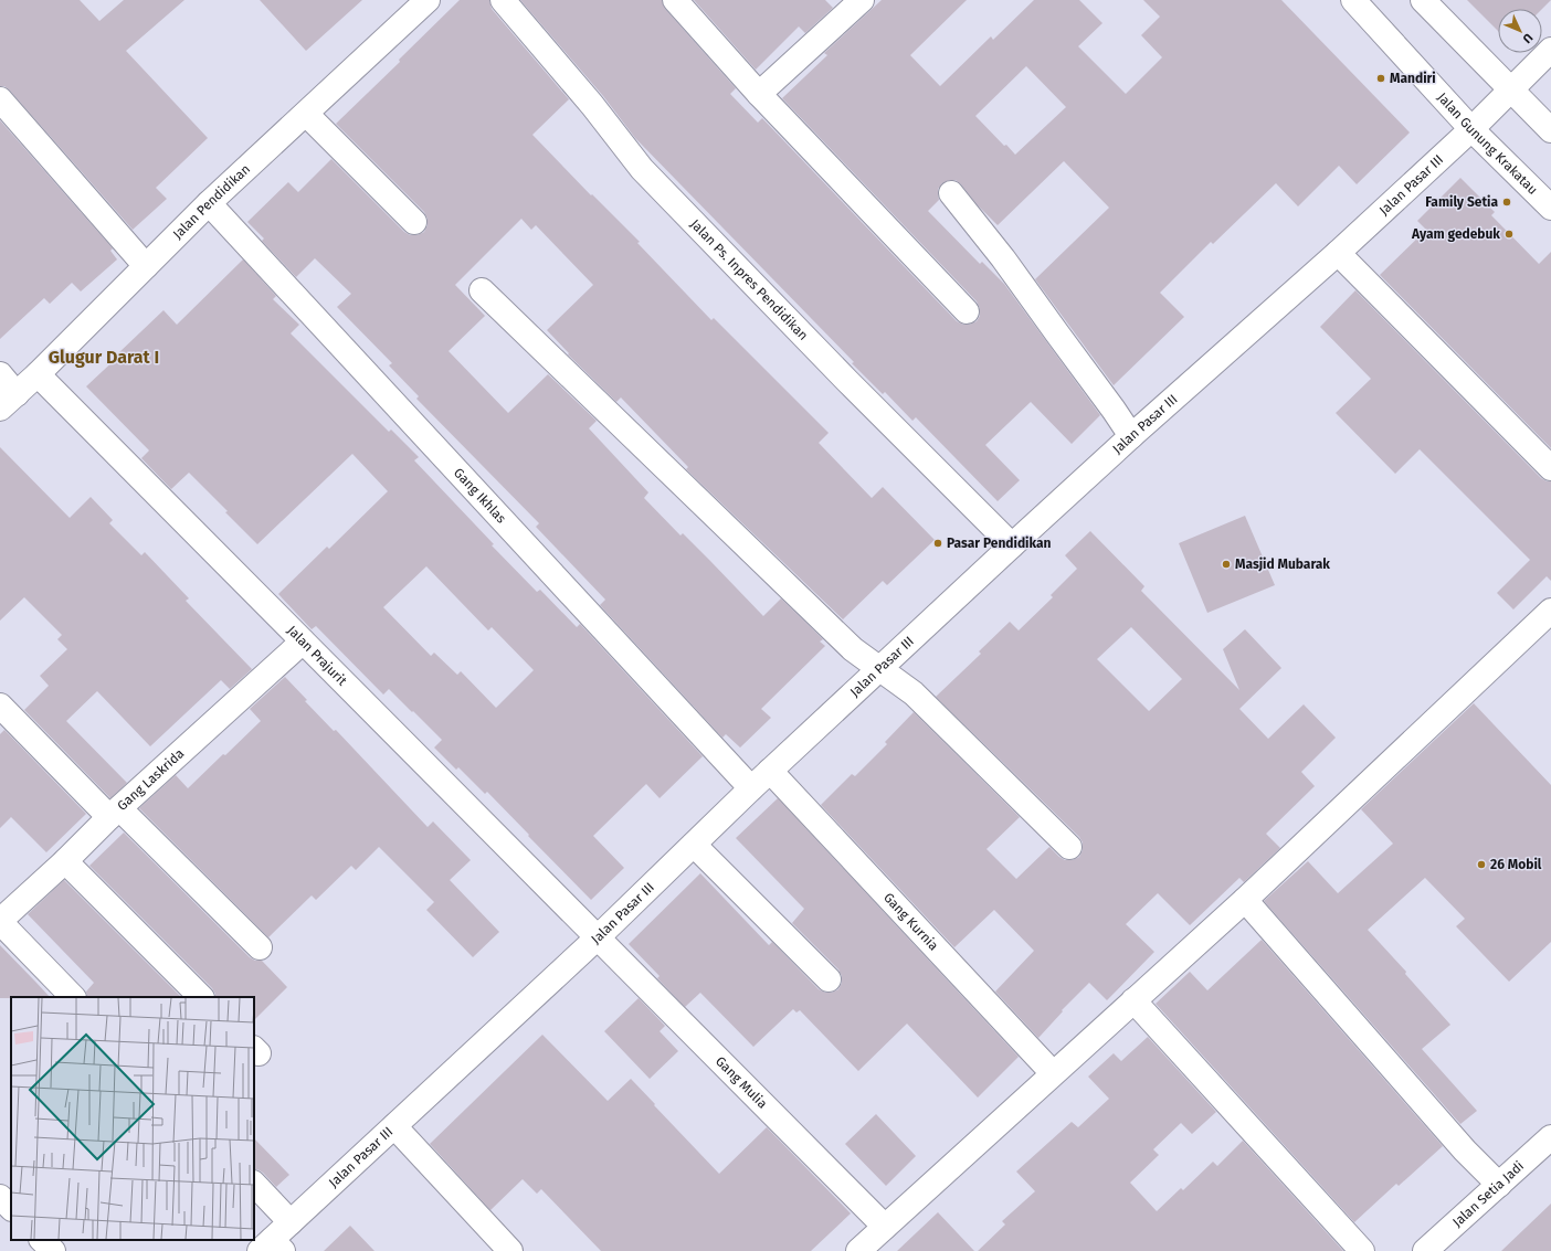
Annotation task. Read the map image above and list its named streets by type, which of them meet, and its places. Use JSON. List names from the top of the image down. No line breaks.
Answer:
{"streets":{"street":["Jalan Gunung Krakatau","Jalan Pasar III","Jalan Pendidikan","Jalan Ps. Inpres Pendidikan","Gang Ikhlas","Jalan Prajurit","Gang Laskrida","Gang Kurnia","Gang Mulia","Jalan Setia Jadi"]},"crossings":[["Jalan Gunung Krakatau","Jalan Pasar III"],["Jalan Pasar III","Jalan Ps. Inpres Pendidikan"],["Jalan Pasar III","Gang Ikhlas"],["Jalan Pasar III","Jalan Prajurit"],["Jalan Pasar III","Gang Kurnia"],["Jalan Pasar III","Gang Mulia"],["Jalan Pendidikan","Gang Ikhlas"],["Jalan Pendidikan","Jalan Prajurit"],["Jalan Prajurit","Gang Laskrida"],["Jalan Prajurit","Gang Mulia"]],"districts":["Glugur Darat I"],"places":["Mandiri","Family Setia","Ayam gedebuk","Pasar Pendidikan","Masjid Mubarak","26 Mobil"],"north":"bottom right"}
